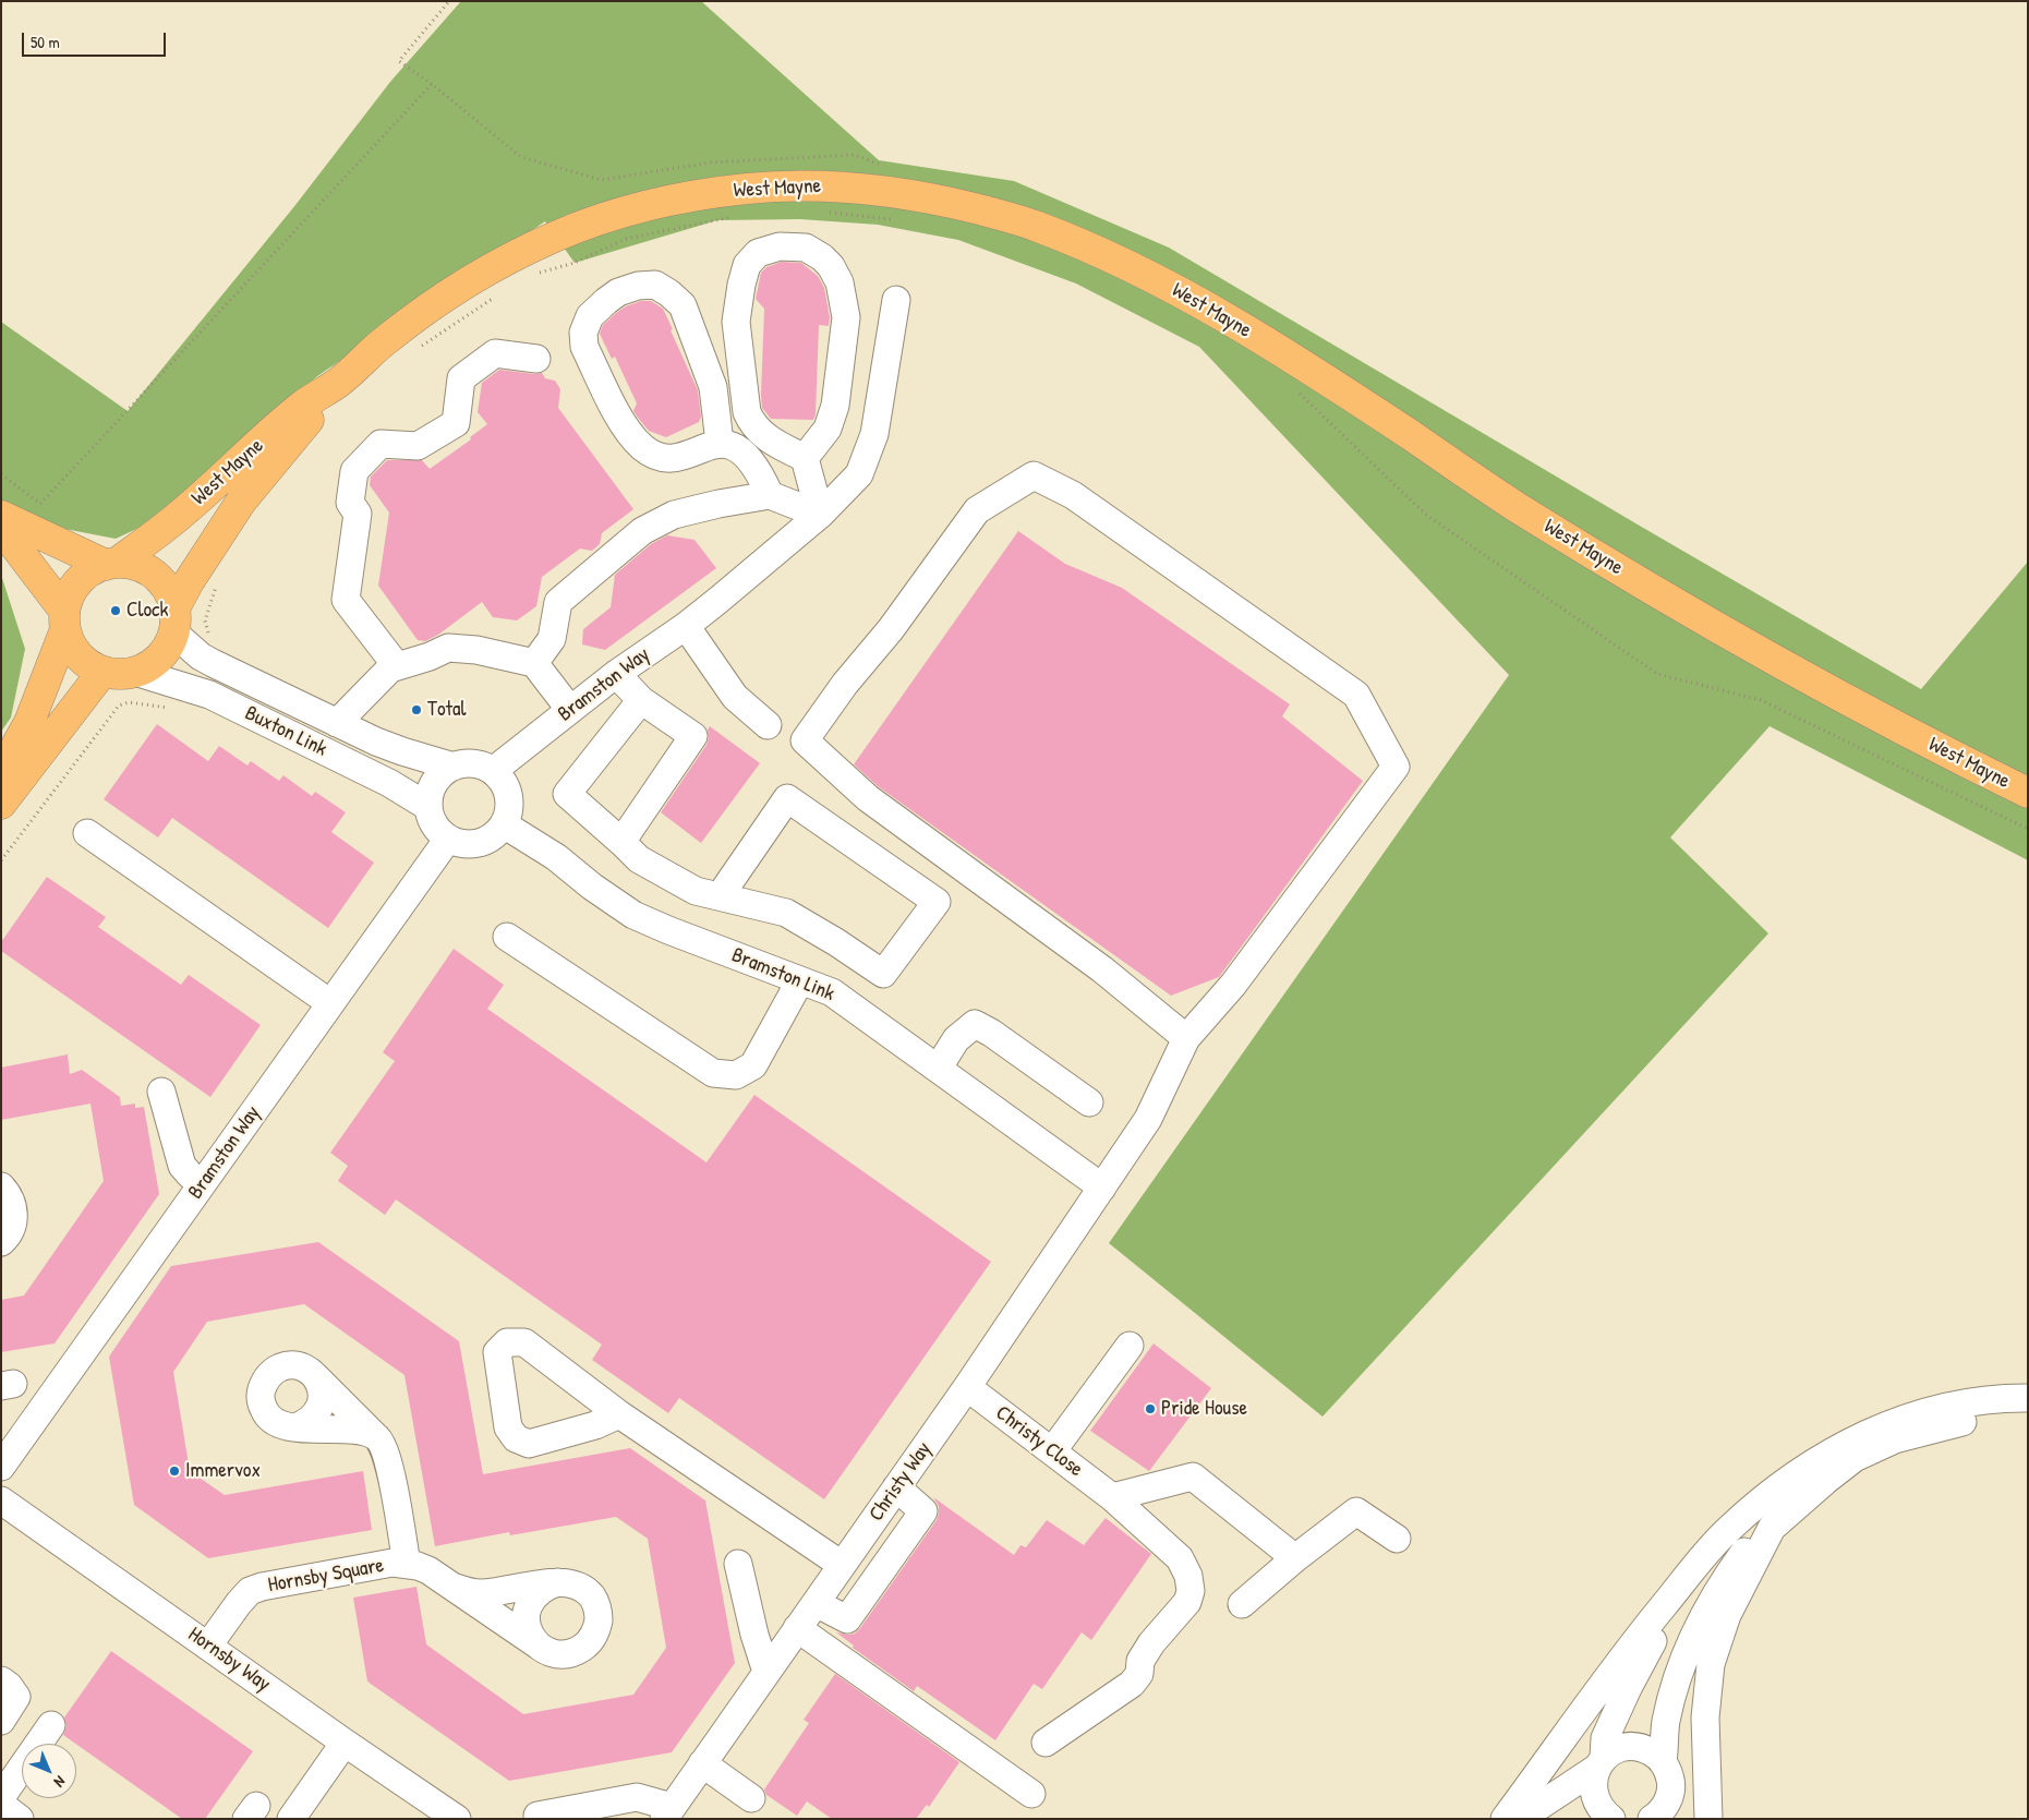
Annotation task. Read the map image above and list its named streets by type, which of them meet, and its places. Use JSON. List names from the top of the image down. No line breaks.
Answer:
{"streets":{"main road":["West Mayne"],"street":["Bramston Way","Buxton Link","Bramston Link","Christy Close","Christy Way","Hornsby Square","Hornsby Way"]},"crossings":[["West Mayne","Buxton Link"],["Bramston Way","Buxton Link"],["Bramston Way","Bramston Link"],["Buxton Link","Bramston Link"],["Bramston Link","Christy Way"],["Christy Close","Christy Way"],["Hornsby Square","Hornsby Way"]],"places":["Clock","Total","Pride House","Immervox"],"scale_bar":"50 m","north":"bottom right"}
